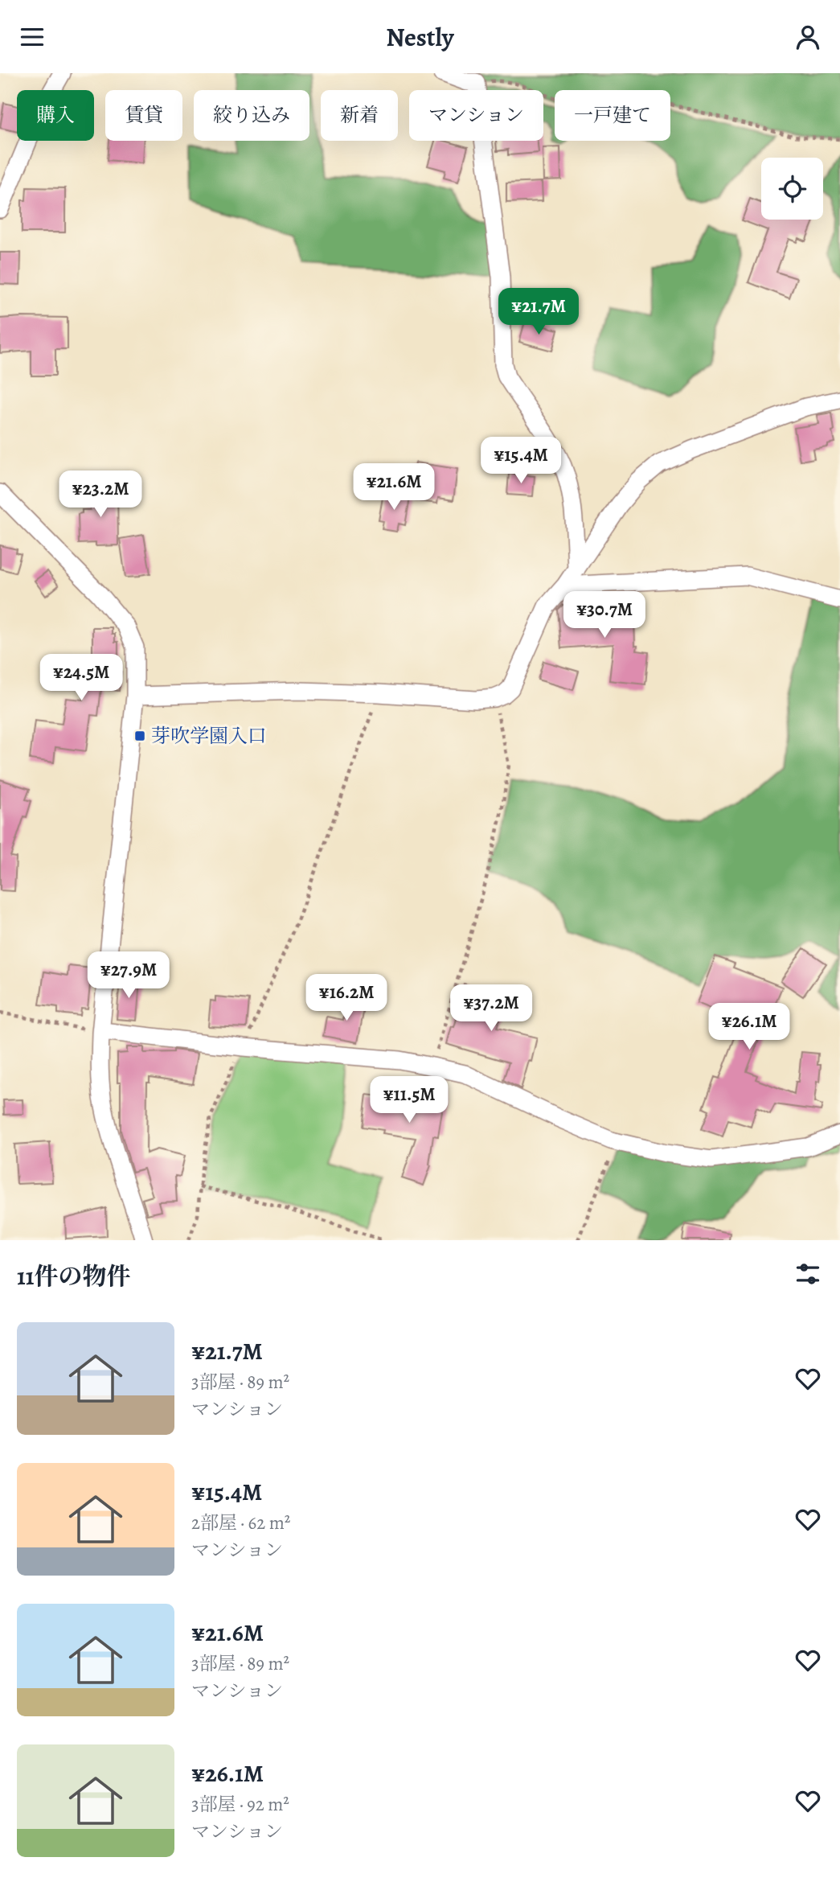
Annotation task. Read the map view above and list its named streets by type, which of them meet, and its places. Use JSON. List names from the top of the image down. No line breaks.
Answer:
{"places":{"transit":["芽吹学園入口"]},"page":{"header":"Nestly","chip":["購入","賃貸","絞り込み","新着","マンション","一戸建て"],"price":["¥21.7M","¥15.4M","¥21.6M","¥23.2M","¥30.7M","¥24.5M","¥27.9M","¥16.2M","¥37.2M","¥26.1M","¥11.5M"],"heading":"11件の物件","list":[{"name":"¥21.7M","note":"3部屋 · 89 m² · マンション"},{"name":"¥15.4M","note":"2部屋 · 62 m² · マンション"},{"name":"¥21.6M","note":"3部屋 · 89 m² · マンション"},{"name":"¥26.1M","note":"3部屋 · 92 m² · マンション"}]}}
